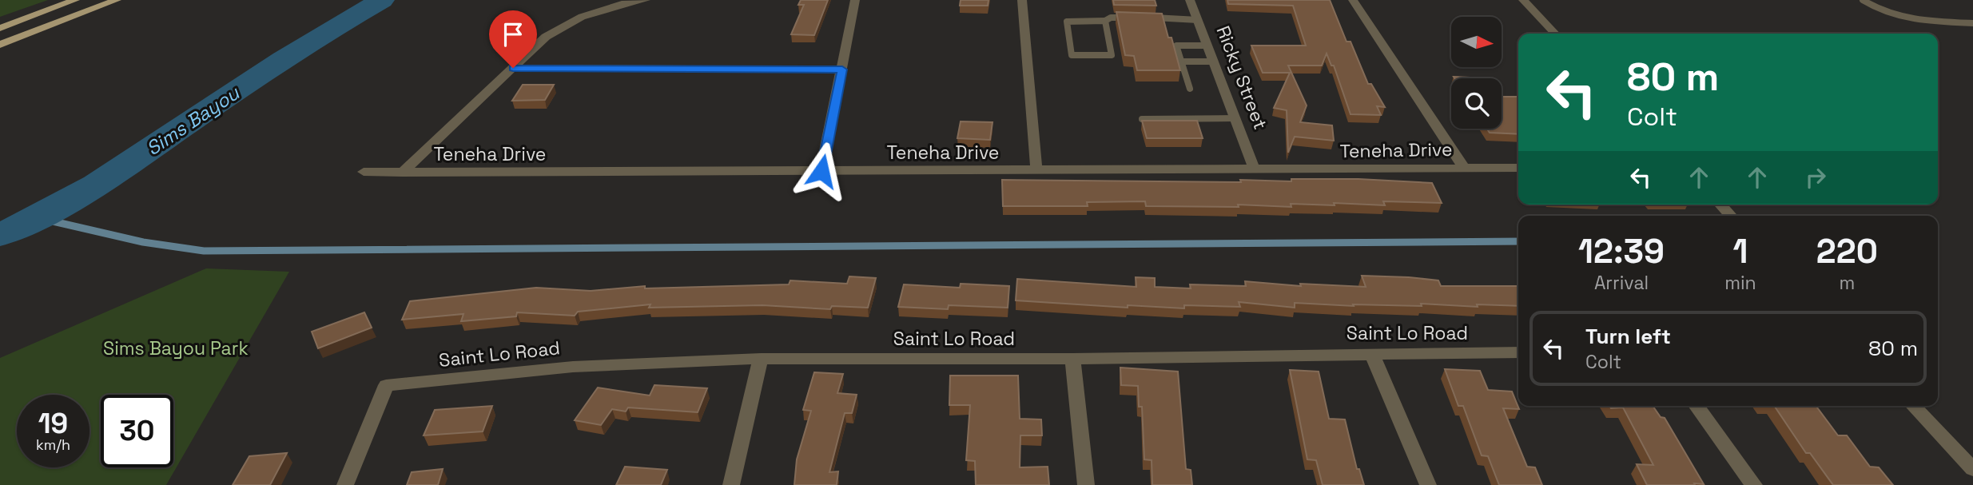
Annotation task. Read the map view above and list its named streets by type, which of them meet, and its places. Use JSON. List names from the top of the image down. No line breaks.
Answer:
{"streets":{"street":["Ricky Street","Teneha Drive","Saint Lo Road"]},"crossings":[["Ricky Street","Teneha Drive"]],"water":["Sims Bayou"],"parks":["Sims Bayou Park"],"north":"right","page":{"turn":["80 m","Colt"],"eta":["12:39","Arrival","1","min","220","m"],"list":[{"name":"Turn left","note":"Colt","value":"80 m"}],"speed":"19 km/h","limit":"30"}}
